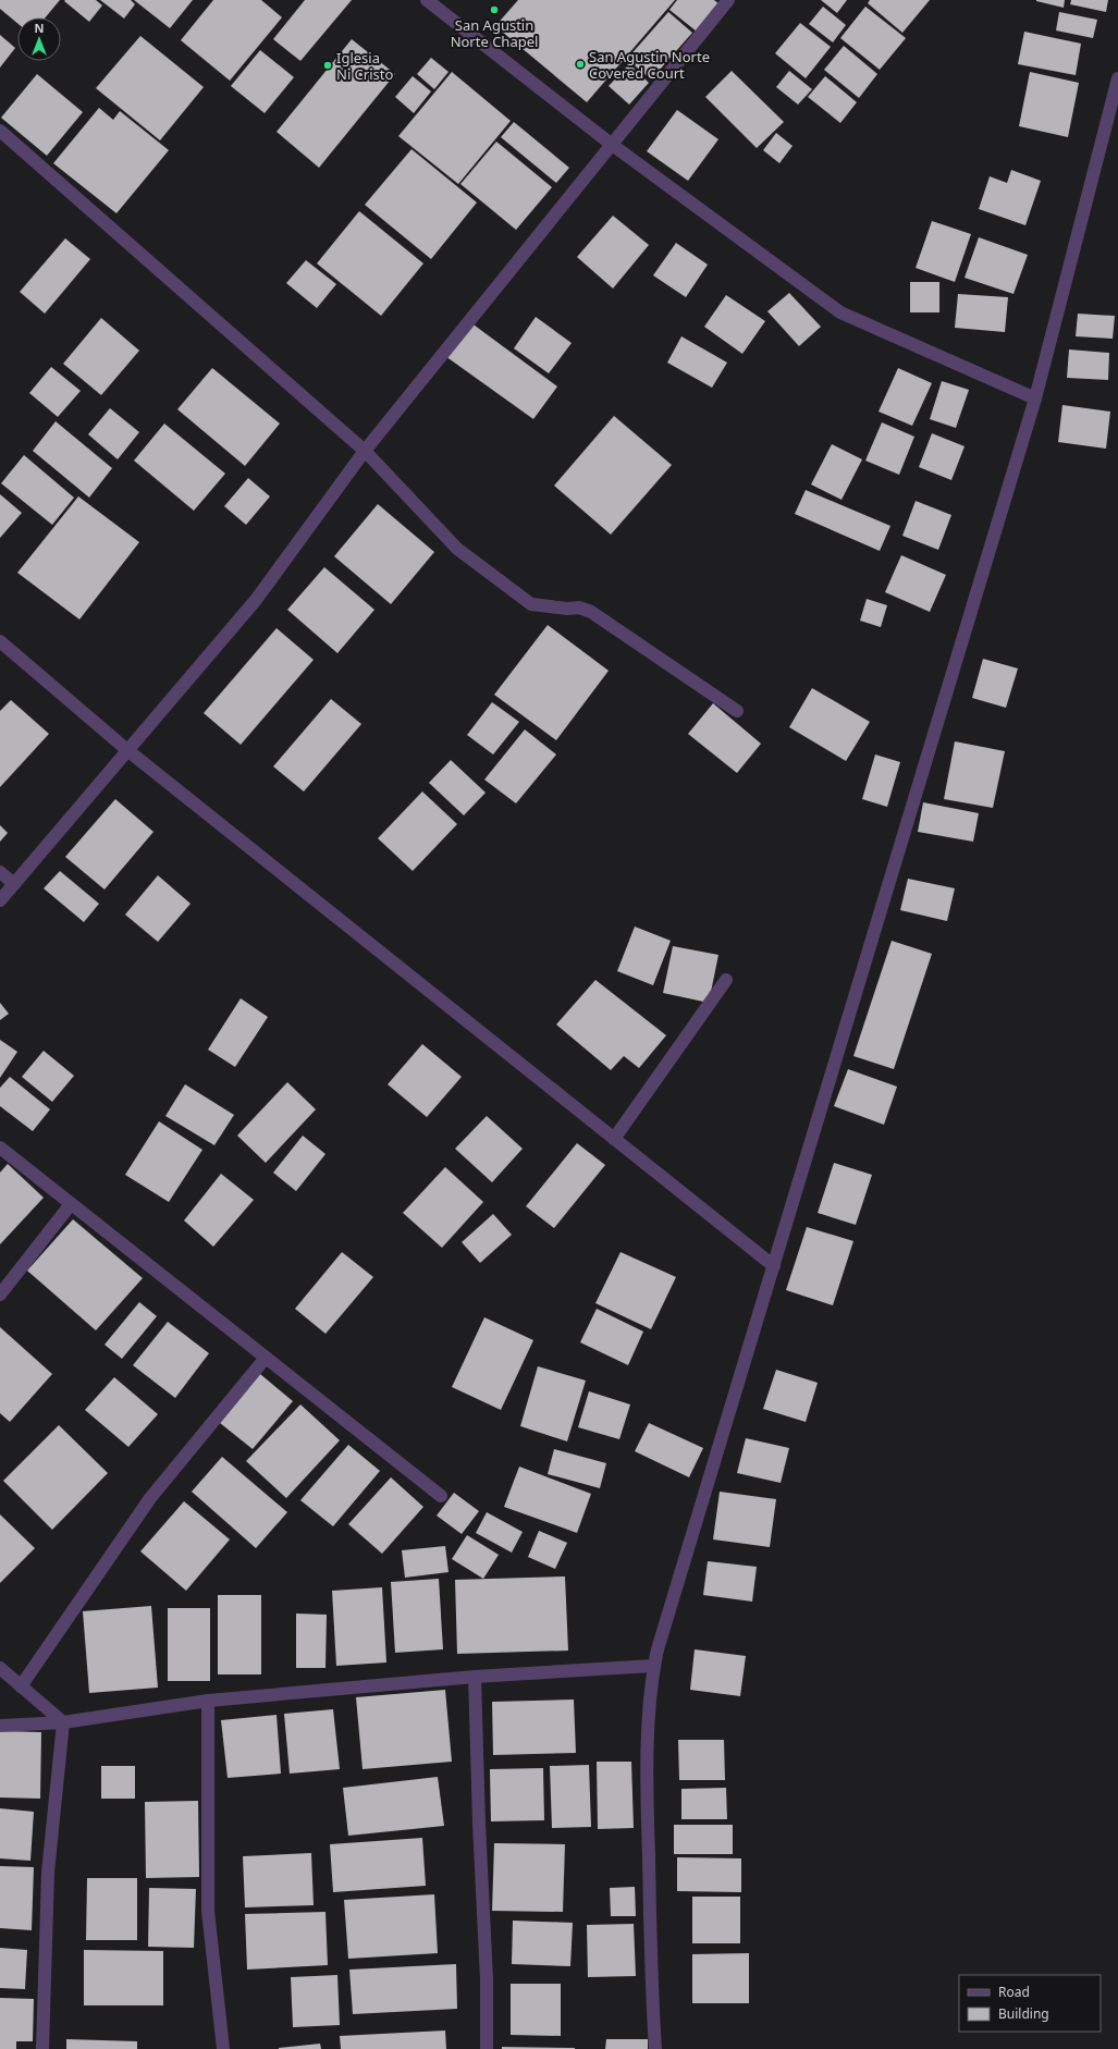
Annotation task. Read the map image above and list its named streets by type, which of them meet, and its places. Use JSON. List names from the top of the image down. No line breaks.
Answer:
{"places":["San Agustin Norte Chapel","San Agustin Norte Covered Court","Iglesia Ni Cristo"],"legend":["Road","Building"],"north":"top"}
